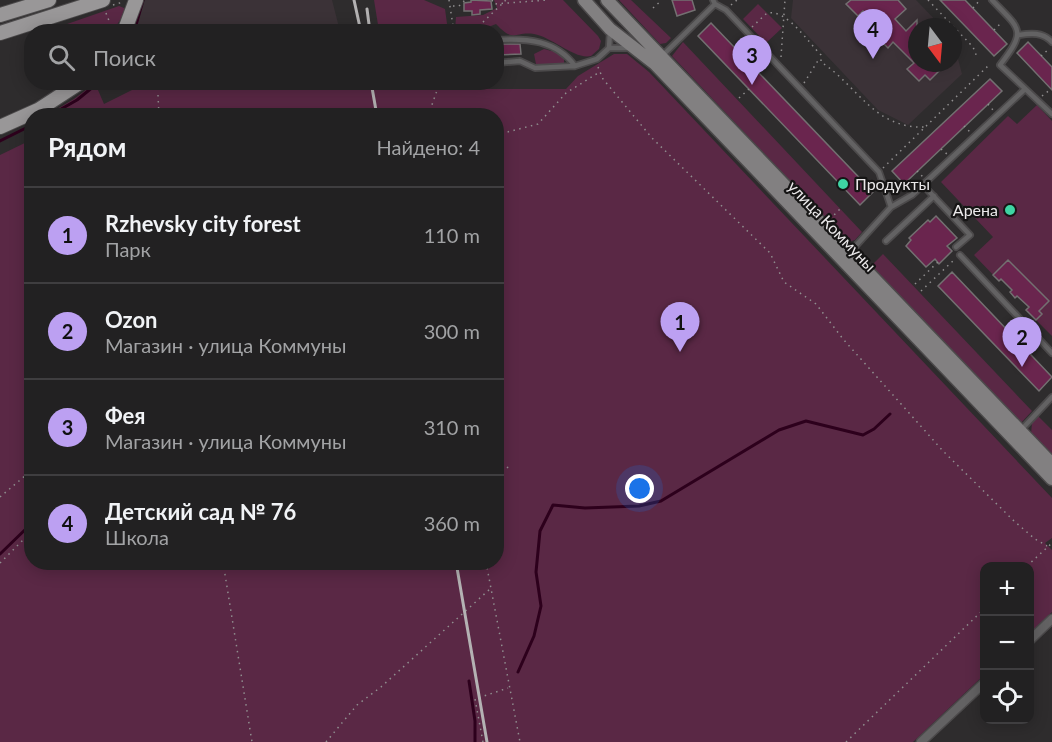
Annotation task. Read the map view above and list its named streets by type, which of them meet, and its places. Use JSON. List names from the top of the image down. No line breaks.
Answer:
{"streets":{"main road":["улица Коммуны"]},"places":["Продукты","Арена"],"north":"bottom","page":{"pins":["4","3","1","2"],"search":"Поиск","heading":["Рядом","Найдено: 4"],"list":[{"mark":"1","name":"Rzhevsky city forest","note":"Парк","value":"110 m"},{"mark":"2","name":"Ozon","note":"Магазин · улица Коммуны","value":"300 m"},{"mark":"3","name":"Фея","note":"Магазин · улица Коммуны","value":"310 m"},{"mark":"4","name":"Детский сад № 76","note":"Школа","value":"360 m"}],"map_buttons":["+","−"]}}
